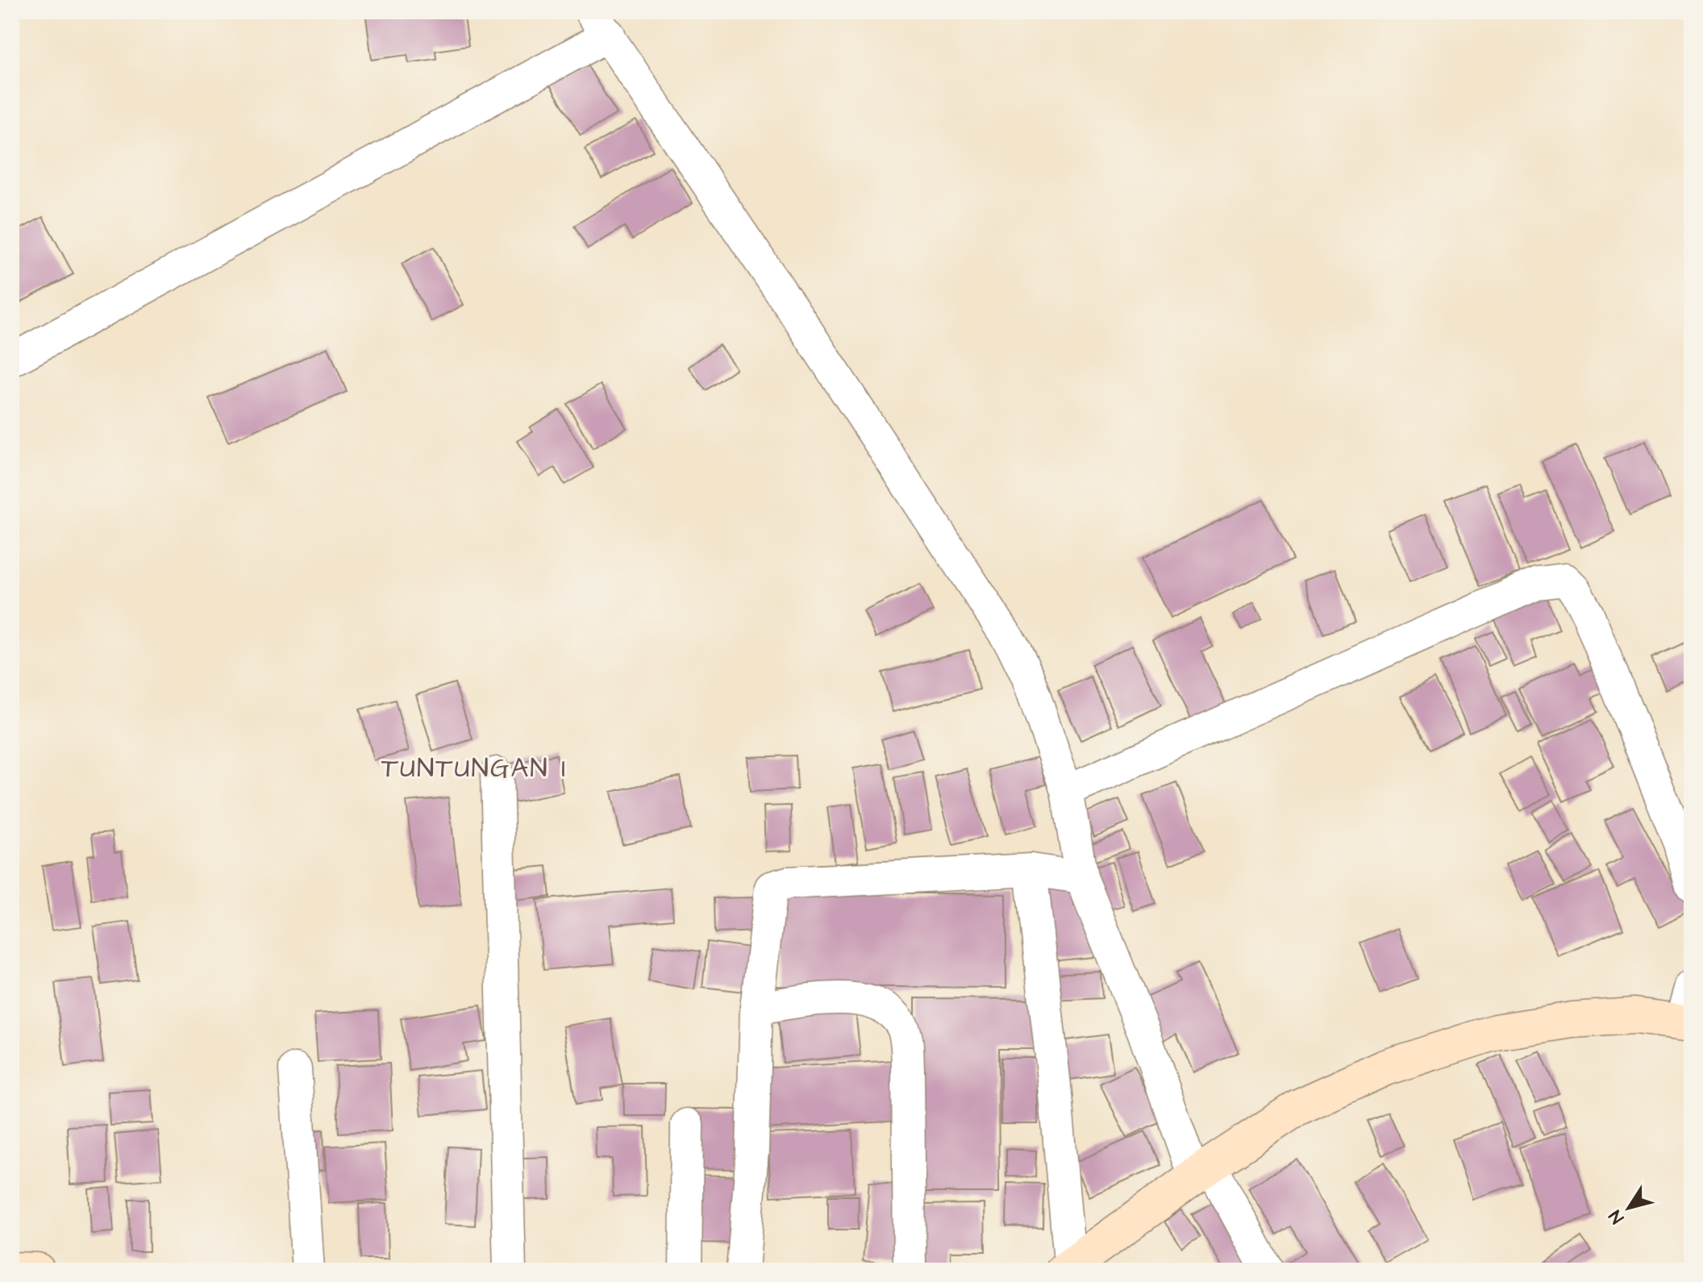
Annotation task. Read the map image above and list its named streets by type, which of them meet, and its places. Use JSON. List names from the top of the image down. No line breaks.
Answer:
{"districts":["TUNTUNGAN I"],"north":"bottom left"}
